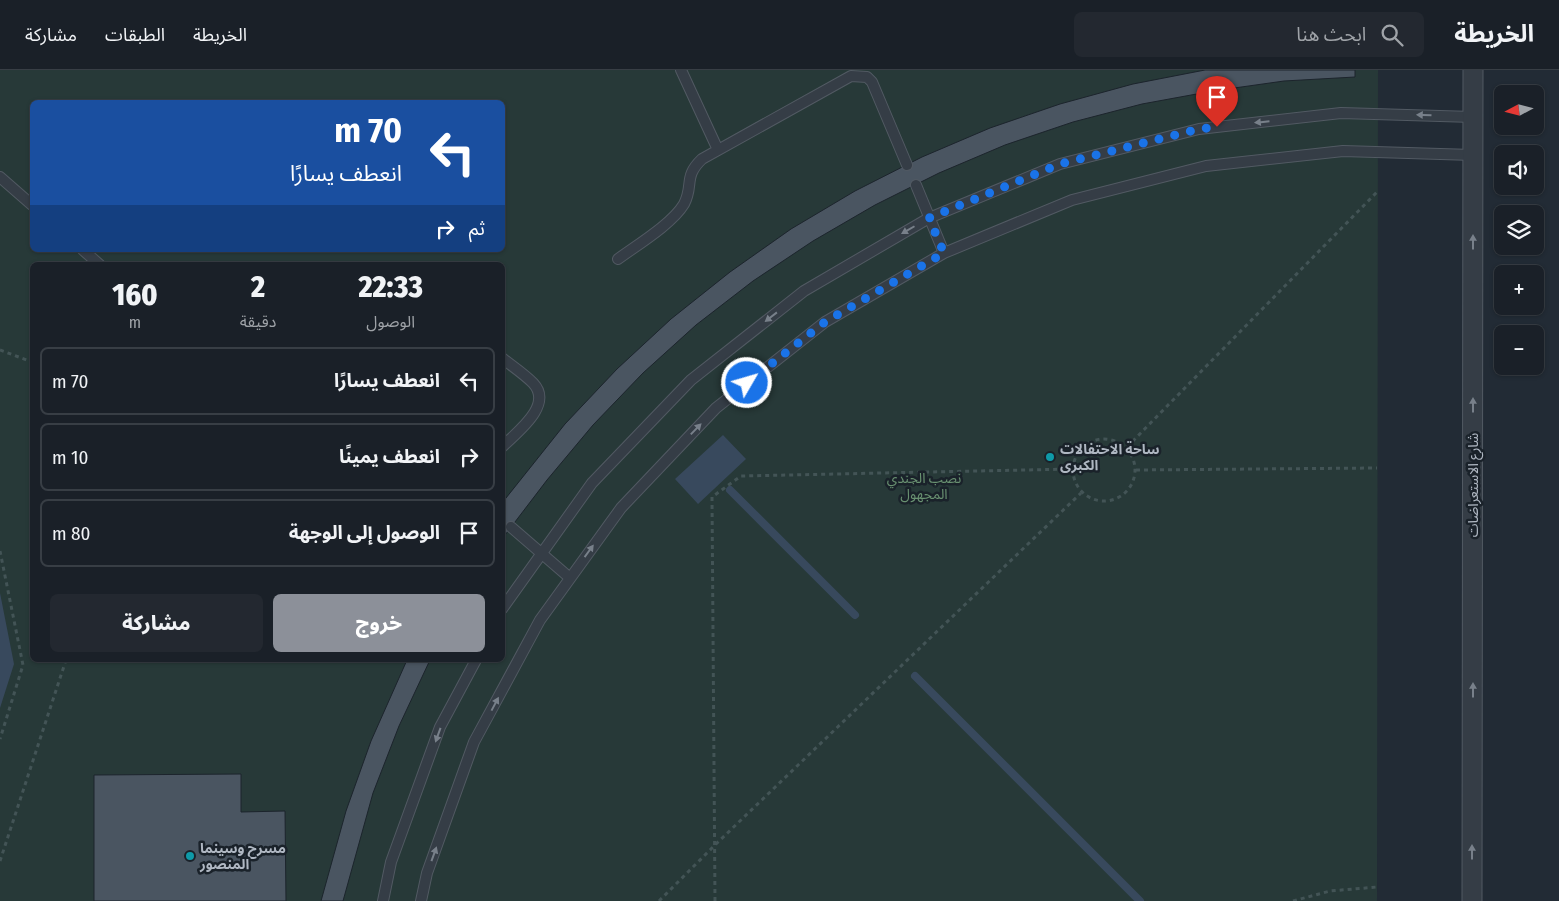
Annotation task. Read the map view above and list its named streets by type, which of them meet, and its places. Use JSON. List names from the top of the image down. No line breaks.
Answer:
{"streets":{"street":["شارع الاستعراضات"]},"one_way":["شارع الاستعراضات"],"parks":["نصب الجندي المجهول"],"places":["ساحة الاحتفالات الكبرى","مسرح وسينما المنصور"],"north":"left","page":{"header":"الخريطة","search":"ابحث هنا","nav":["الخريطة","الطبقات","مشاركة"],"map_buttons":["+","−"],"turn":["70 m","انعطف يسارًا"],"then":"ثم","eta":["22:33","الوصول","2","دقيقة","160","m"],"list":[{"name":"انعطف يسارًا","value":"70 m"},{"name":"انعطف يمينًا","value":"10 m"},{"name":"الوصول إلى الوجهة","value":"80 m"}],"buttons":["خروج","مشاركة"]}}
